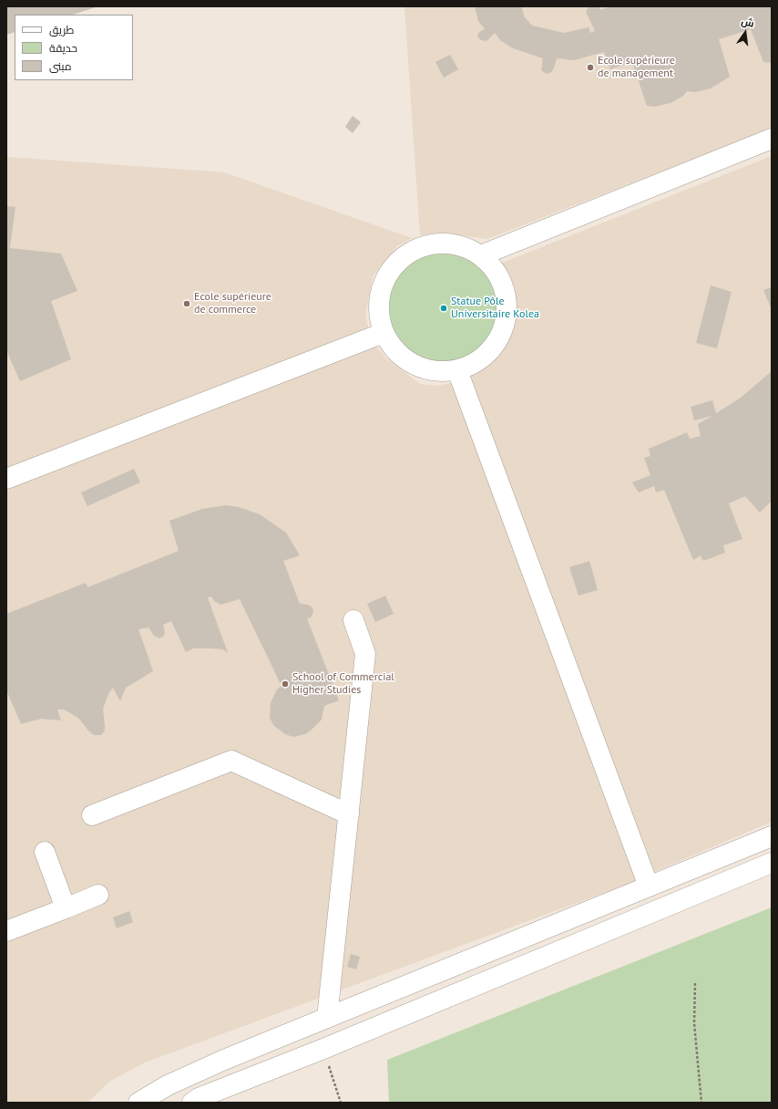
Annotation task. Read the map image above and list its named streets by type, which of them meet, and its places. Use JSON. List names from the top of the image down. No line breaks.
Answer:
{"places":["Ecole supérieure de management","Ecole supérieure de commerce","Statue Pôle Universitaire Kolea","School of Commercial Higher Studies"],"legend":["طريق","حديقة","مبنى"],"north":"top"}
